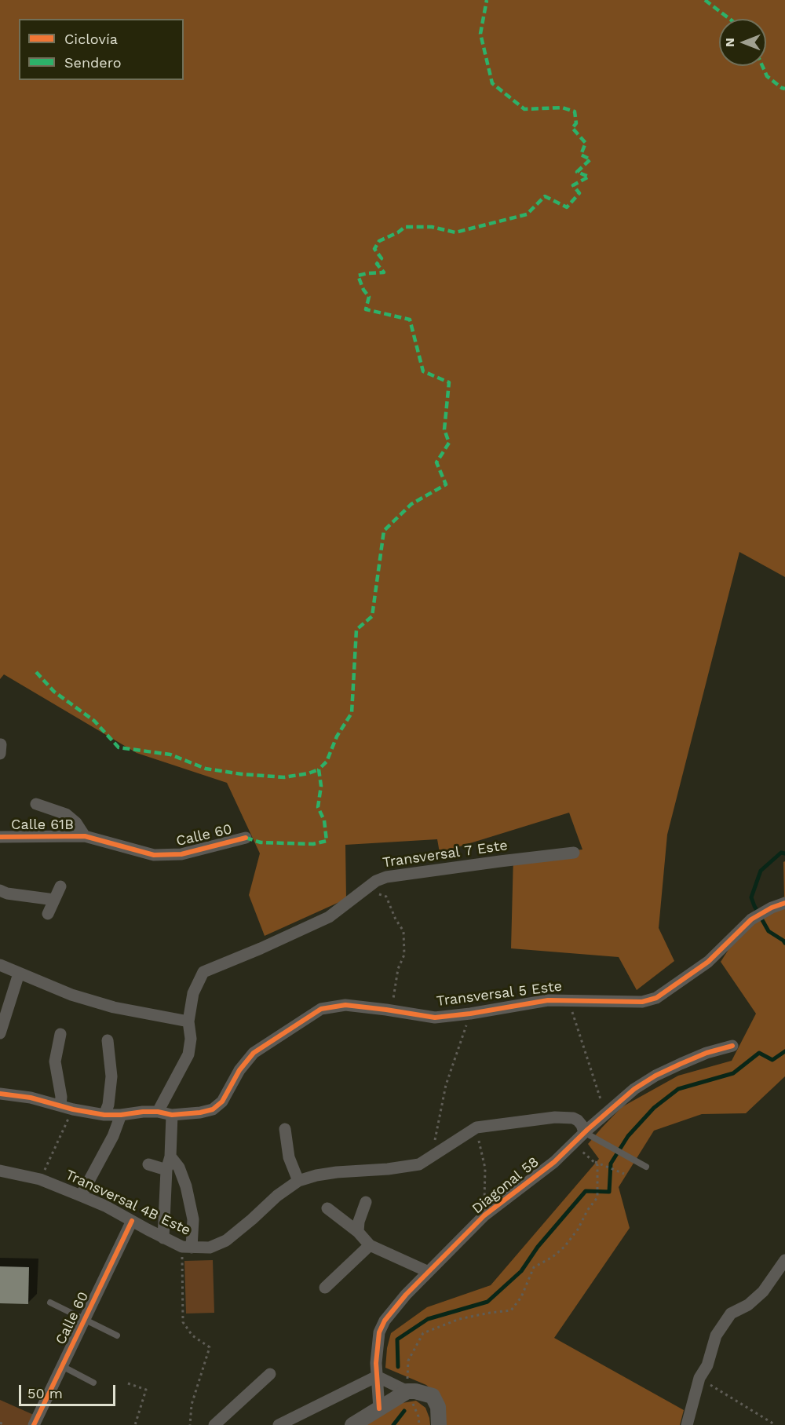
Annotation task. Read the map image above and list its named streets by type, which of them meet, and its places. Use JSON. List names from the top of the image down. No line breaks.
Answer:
{"streets":{"street":["Calle 61B","Calle 60","Transversal 7 Este","Transversal 5 Este","Diagonal 58","Transversal 4B Este"]},"crossings":[["Calle 61B","Calle 60"],["Calle 60","Transversal 4B Este"],["Diagonal 58","Transversal 4B Este"]],"legend":["Ciclovía","Sendero"],"scale_bar":"50 m","north":"left"}
